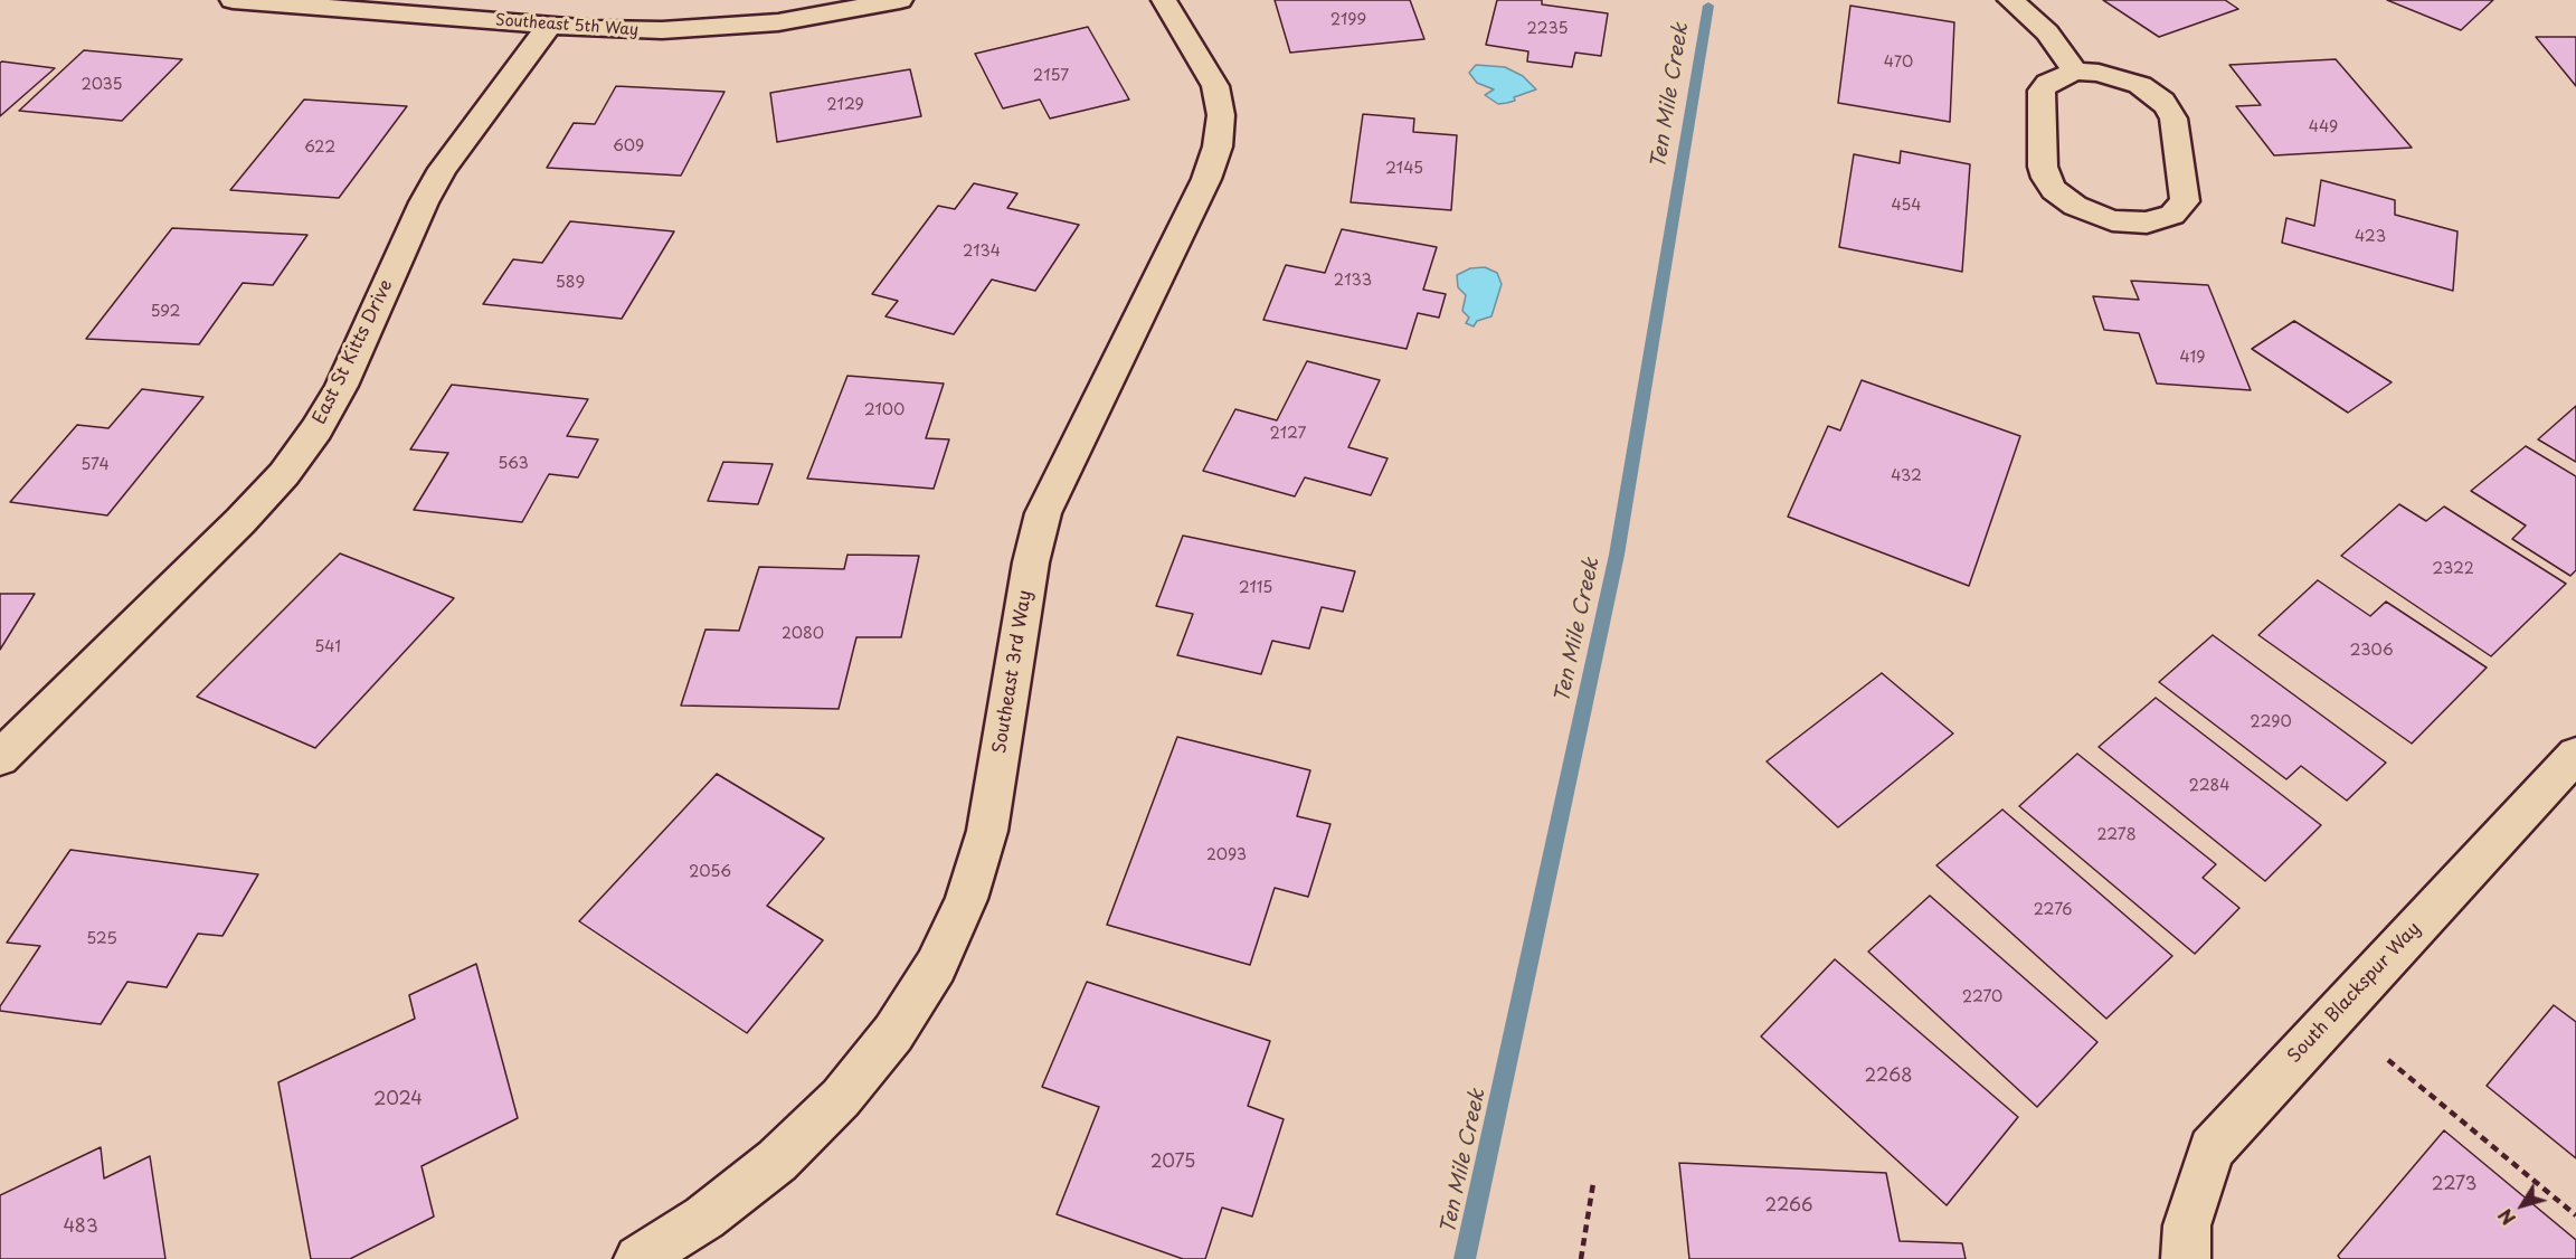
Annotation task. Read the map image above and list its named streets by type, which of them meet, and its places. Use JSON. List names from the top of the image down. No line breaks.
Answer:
{"streets":{"street":["Southeast 5th Way","East St Kitts Drive","Southeast 3rd Way","South Blackspur Way"]},"crossings":[["Southeast 5th Way","East St Kitts Drive"]],"water":["Ten Mile Creek"],"house_numbers":["2199","2235","470","2157","2035","2129","449","609","622","2145","454","423","2134","2133","589","592","419","2100","2127","563","574","432","2322","2115","2080","541","2306","2290","2284","2278","2093","2056","2276","525","2270","2268","2024","2075","2273","2266","483"],"north":"bottom left"}
